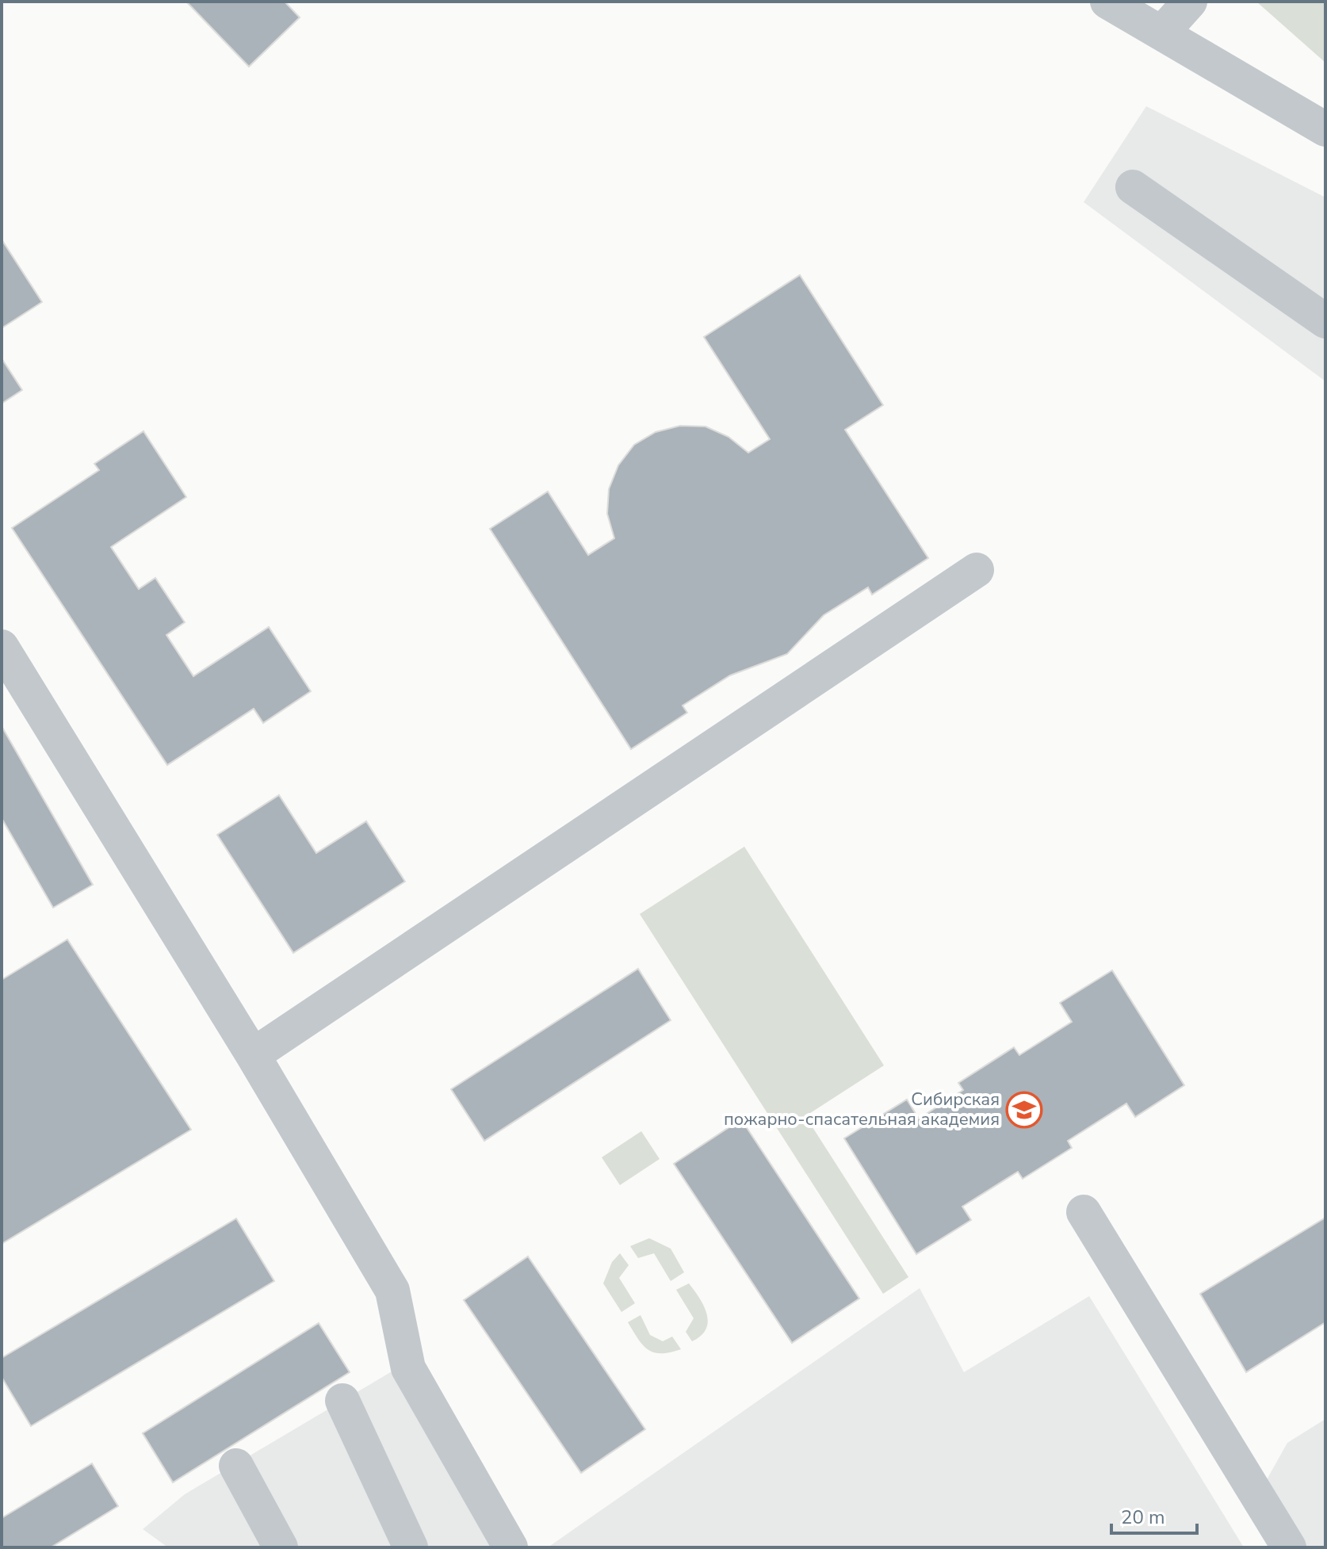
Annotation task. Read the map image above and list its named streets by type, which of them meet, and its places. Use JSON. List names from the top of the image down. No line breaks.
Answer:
{"places":{"school or university":["Сибирская пожарно-спасательная академия"]},"scale_bar":"20 m"}
